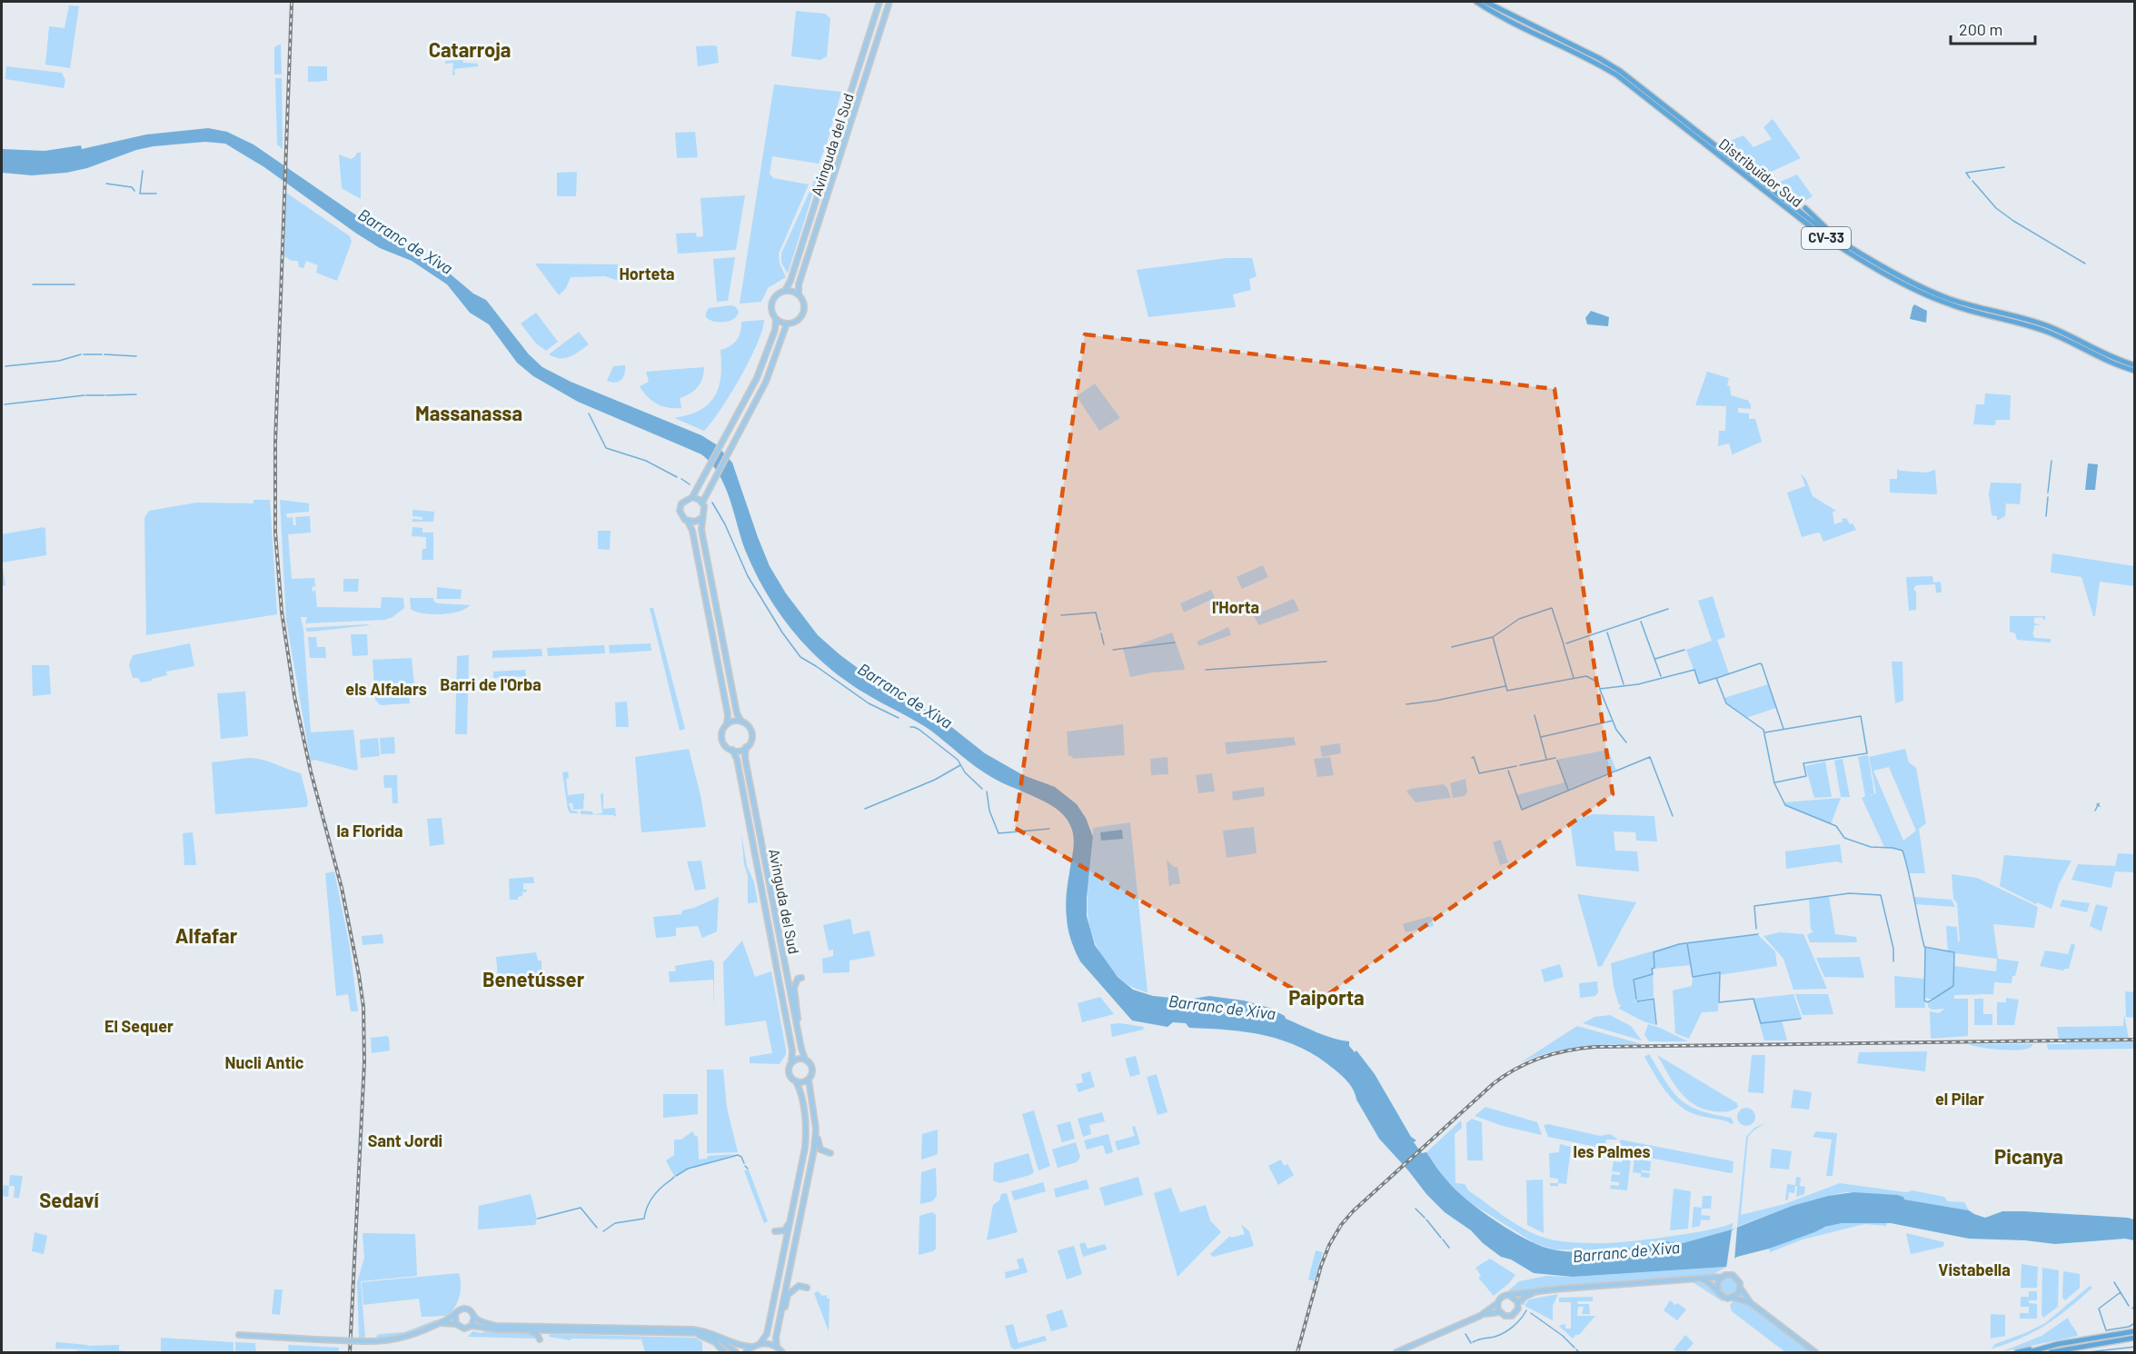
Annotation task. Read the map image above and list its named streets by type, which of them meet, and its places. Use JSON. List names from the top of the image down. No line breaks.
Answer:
{"streets":{"highway":["Distribuïdor Sud","CV-33"],"main road":["Avinguda del Sud"]},"districts":["Catarroja","Horteta","Massanassa","l'Horta","Barri de l'Orba","els Alfalars","la Florida","Alfafar","Benetússer","Paiporta","El Sequer","Nucli Antic","el Pilar","Sant Jordi","les Palmes","Picanya","Sedaví","Vistabella"],"water":["Barranc de Xiva"],"scale_bar":"200 m"}
